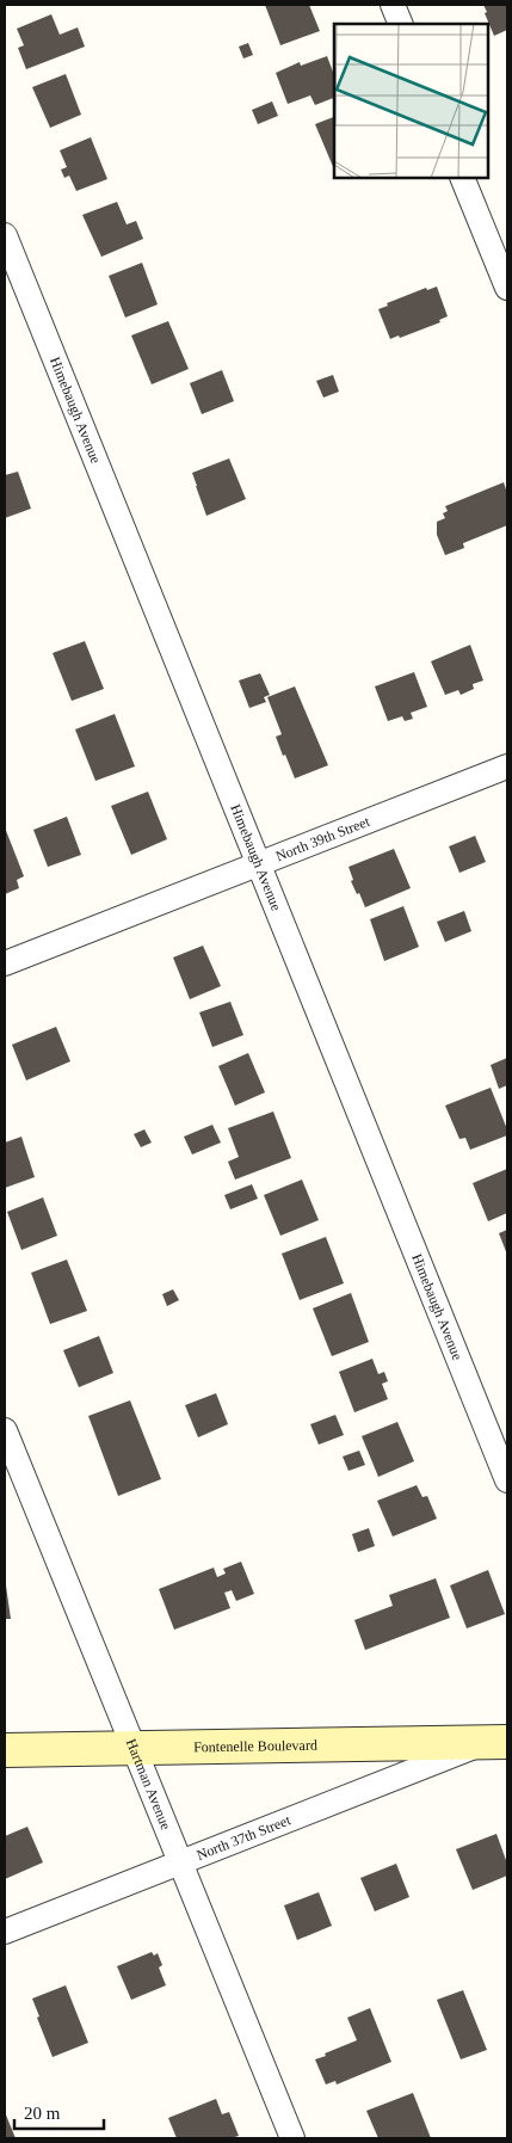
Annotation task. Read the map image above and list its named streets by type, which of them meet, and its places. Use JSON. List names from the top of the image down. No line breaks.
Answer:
{"streets":{"main road":["Fontenelle Boulevard"],"street":["Himebaugh Avenue","North 39th Street","Hartman Avenue","North 37th Street"]},"crossings":[["Himebaugh Avenue","North 39th Street"],["Fontenelle Boulevard","Hartman Avenue"],["Fontenelle Boulevard","North 37th Street"],["Hartman Avenue","North 37th Street"]],"scale_bar":"20 m"}
